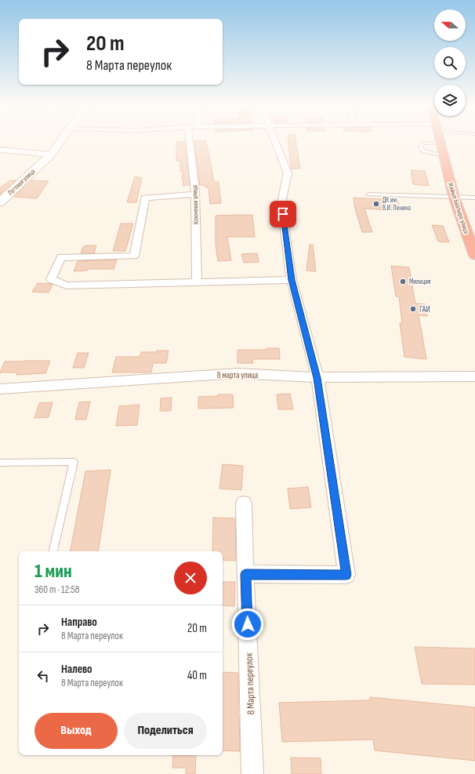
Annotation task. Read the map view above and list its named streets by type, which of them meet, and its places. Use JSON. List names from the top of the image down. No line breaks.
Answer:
{"streets":{"highway":["Жайыл Баатыра улица"],"street":["Луговая улица","Ключевая улица","8 марта улица","8 Марта переулок"]},"places":["ДК им. В.И. Ленина","Милиция","ГАИ"],"north":"left","page":{"turn":["20 m","8 Марта переулок"],"heading":["1 мин","360 m · 12:58"],"list":[{"name":"Направо","note":"8 Марта переулок","value":"20 m"},{"name":"Налево","note":"8 Марта переулок","value":"40 m"}],"buttons":["Выход","Поделиться"]}}
